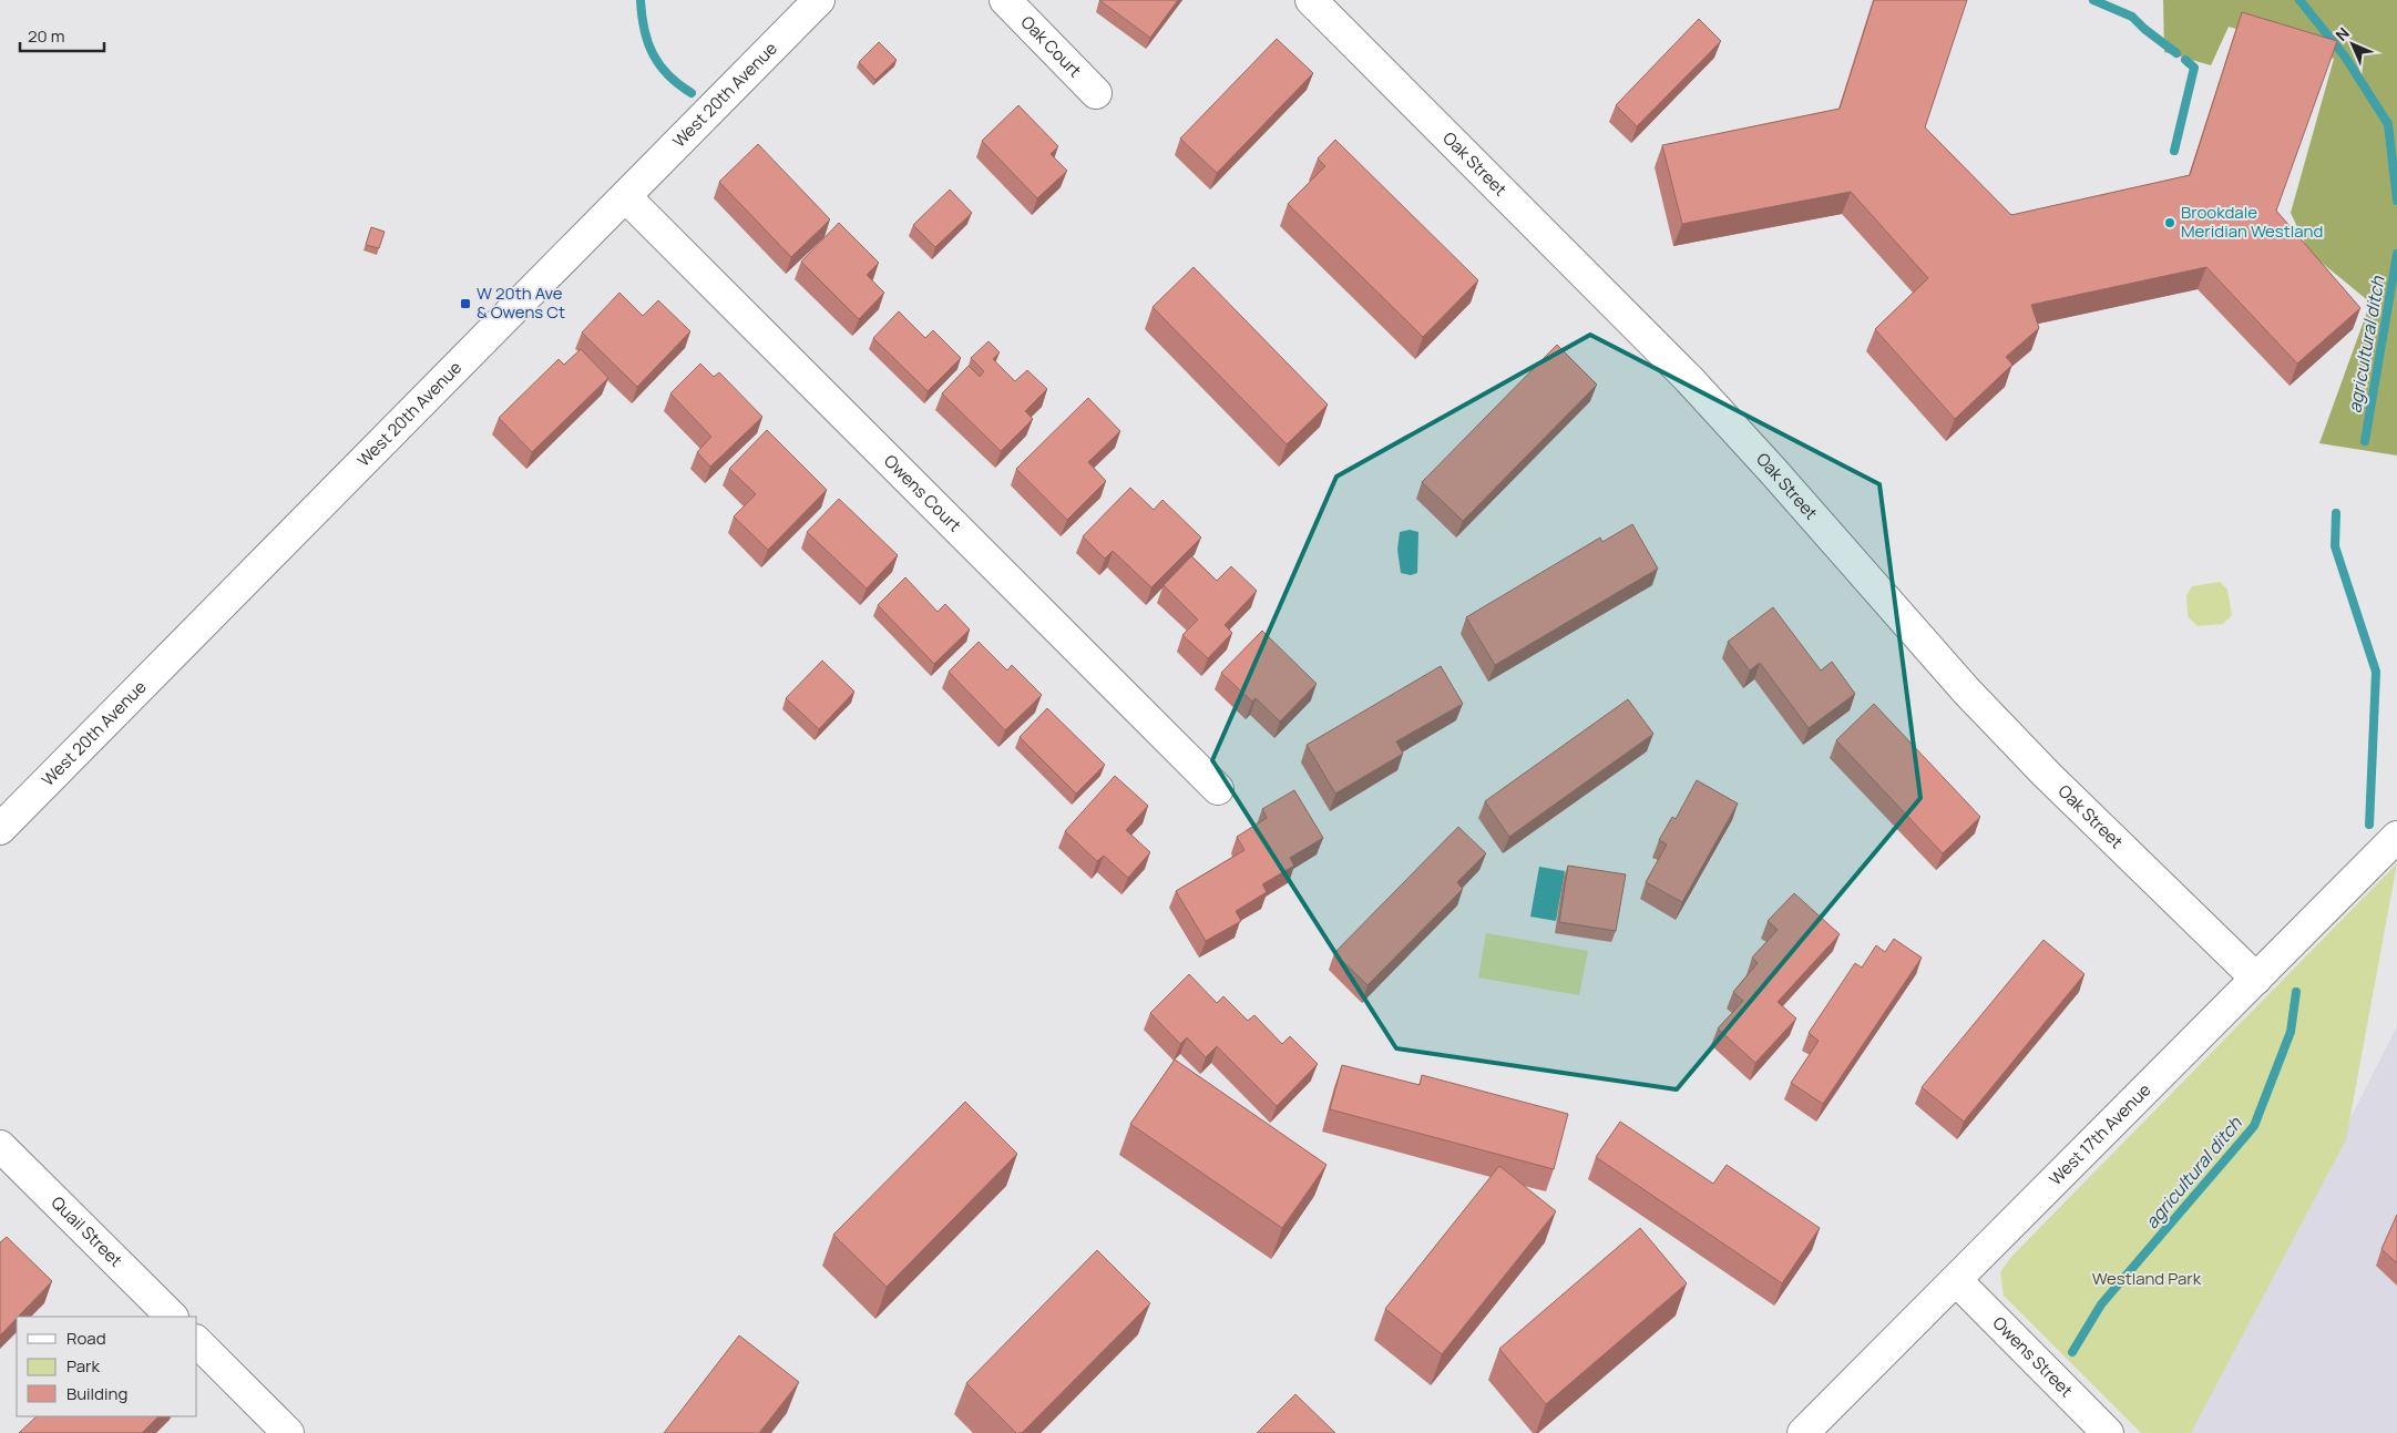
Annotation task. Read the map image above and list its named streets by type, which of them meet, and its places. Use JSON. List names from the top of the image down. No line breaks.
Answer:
{"streets":{"street":["Oak Court","West 20th Avenue","Oak Street","Owens Court","West 17th Avenue","Quail Street","Owens Street"]},"crossings":[["West 20th Avenue","Owens Court"],["Oak Street","West 17th Avenue"],["West 17th Avenue","Owens Street"]],"water":["agricultural ditch"],"parks":["Westland Park"],"places":{"other":["Brookdale Meridian Westland"],"transit":["W 20th Ave & Owens Ct"]},"legend":["Road","Park","Building"],"scale_bar":"20 m","north":"top left"}
